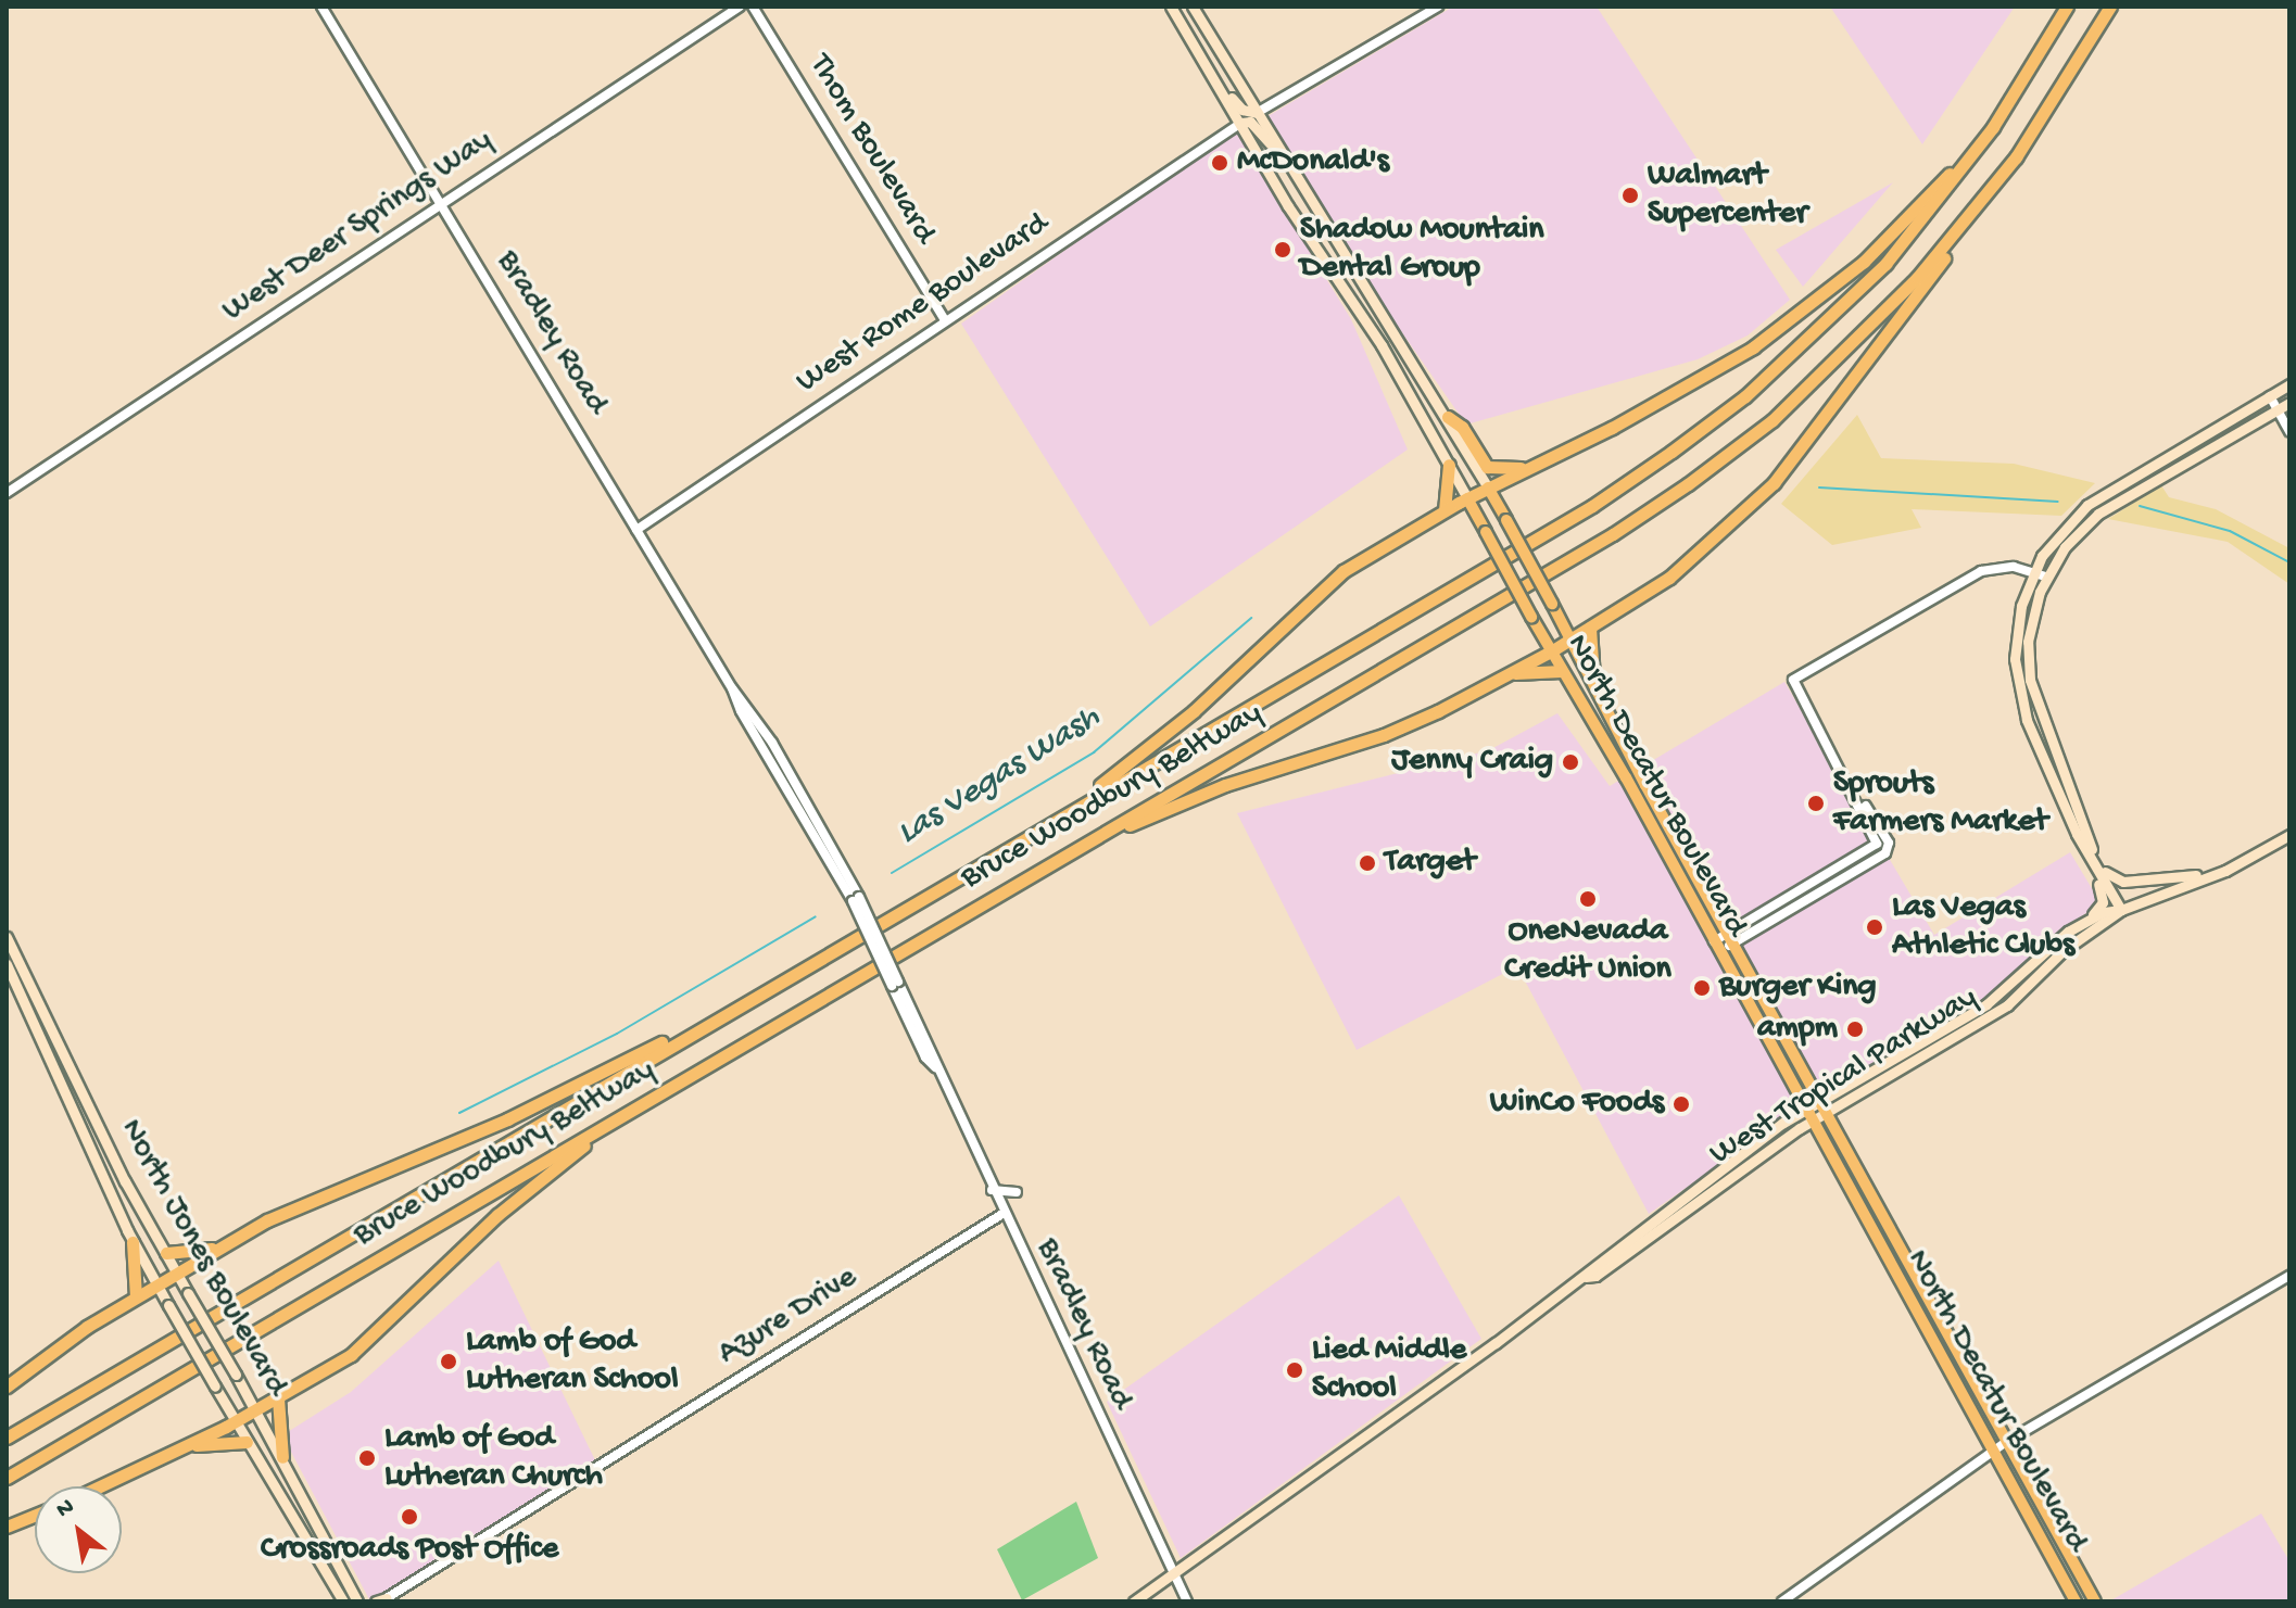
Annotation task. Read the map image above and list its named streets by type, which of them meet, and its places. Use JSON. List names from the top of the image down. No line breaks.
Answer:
{"streets":{"highway":["Bruce Woodbury Beltway"],"main road":["North Decatur Boulevard","West Tropical Parkway","North Jones Boulevard"],"street":["Thom Boulevard","West Deer Springs Way","West Rome Boulevard","Bradley Road","Azure Drive"]},"crossings":[["Thom Boulevard","West Rome Boulevard"],["West Deer Springs Way","Bradley Road"],["West Rome Boulevard","Bradley Road"],["West Rome Boulevard","North Decatur Boulevard"],["Bradley Road","West Tropical Parkway"],["Bradley Road","Azure Drive"],["North Decatur Boulevard","West Tropical Parkway"]],"water":["Las Vegas Wash"],"places":["McDonald's","Walmart Supercenter","Shadow Mountain Dental Group","Jenny Craig","Sprouts Farmers Market","Target","OneNevada Credit Union","Las Vegas Athletic Clubs","Burger King","ampm","WinCo Foods","Lamb of God Lutheran School","Lied Middle School","Lamb of God Lutheran Church","Crossroads Post Office"],"north":"top left"}
